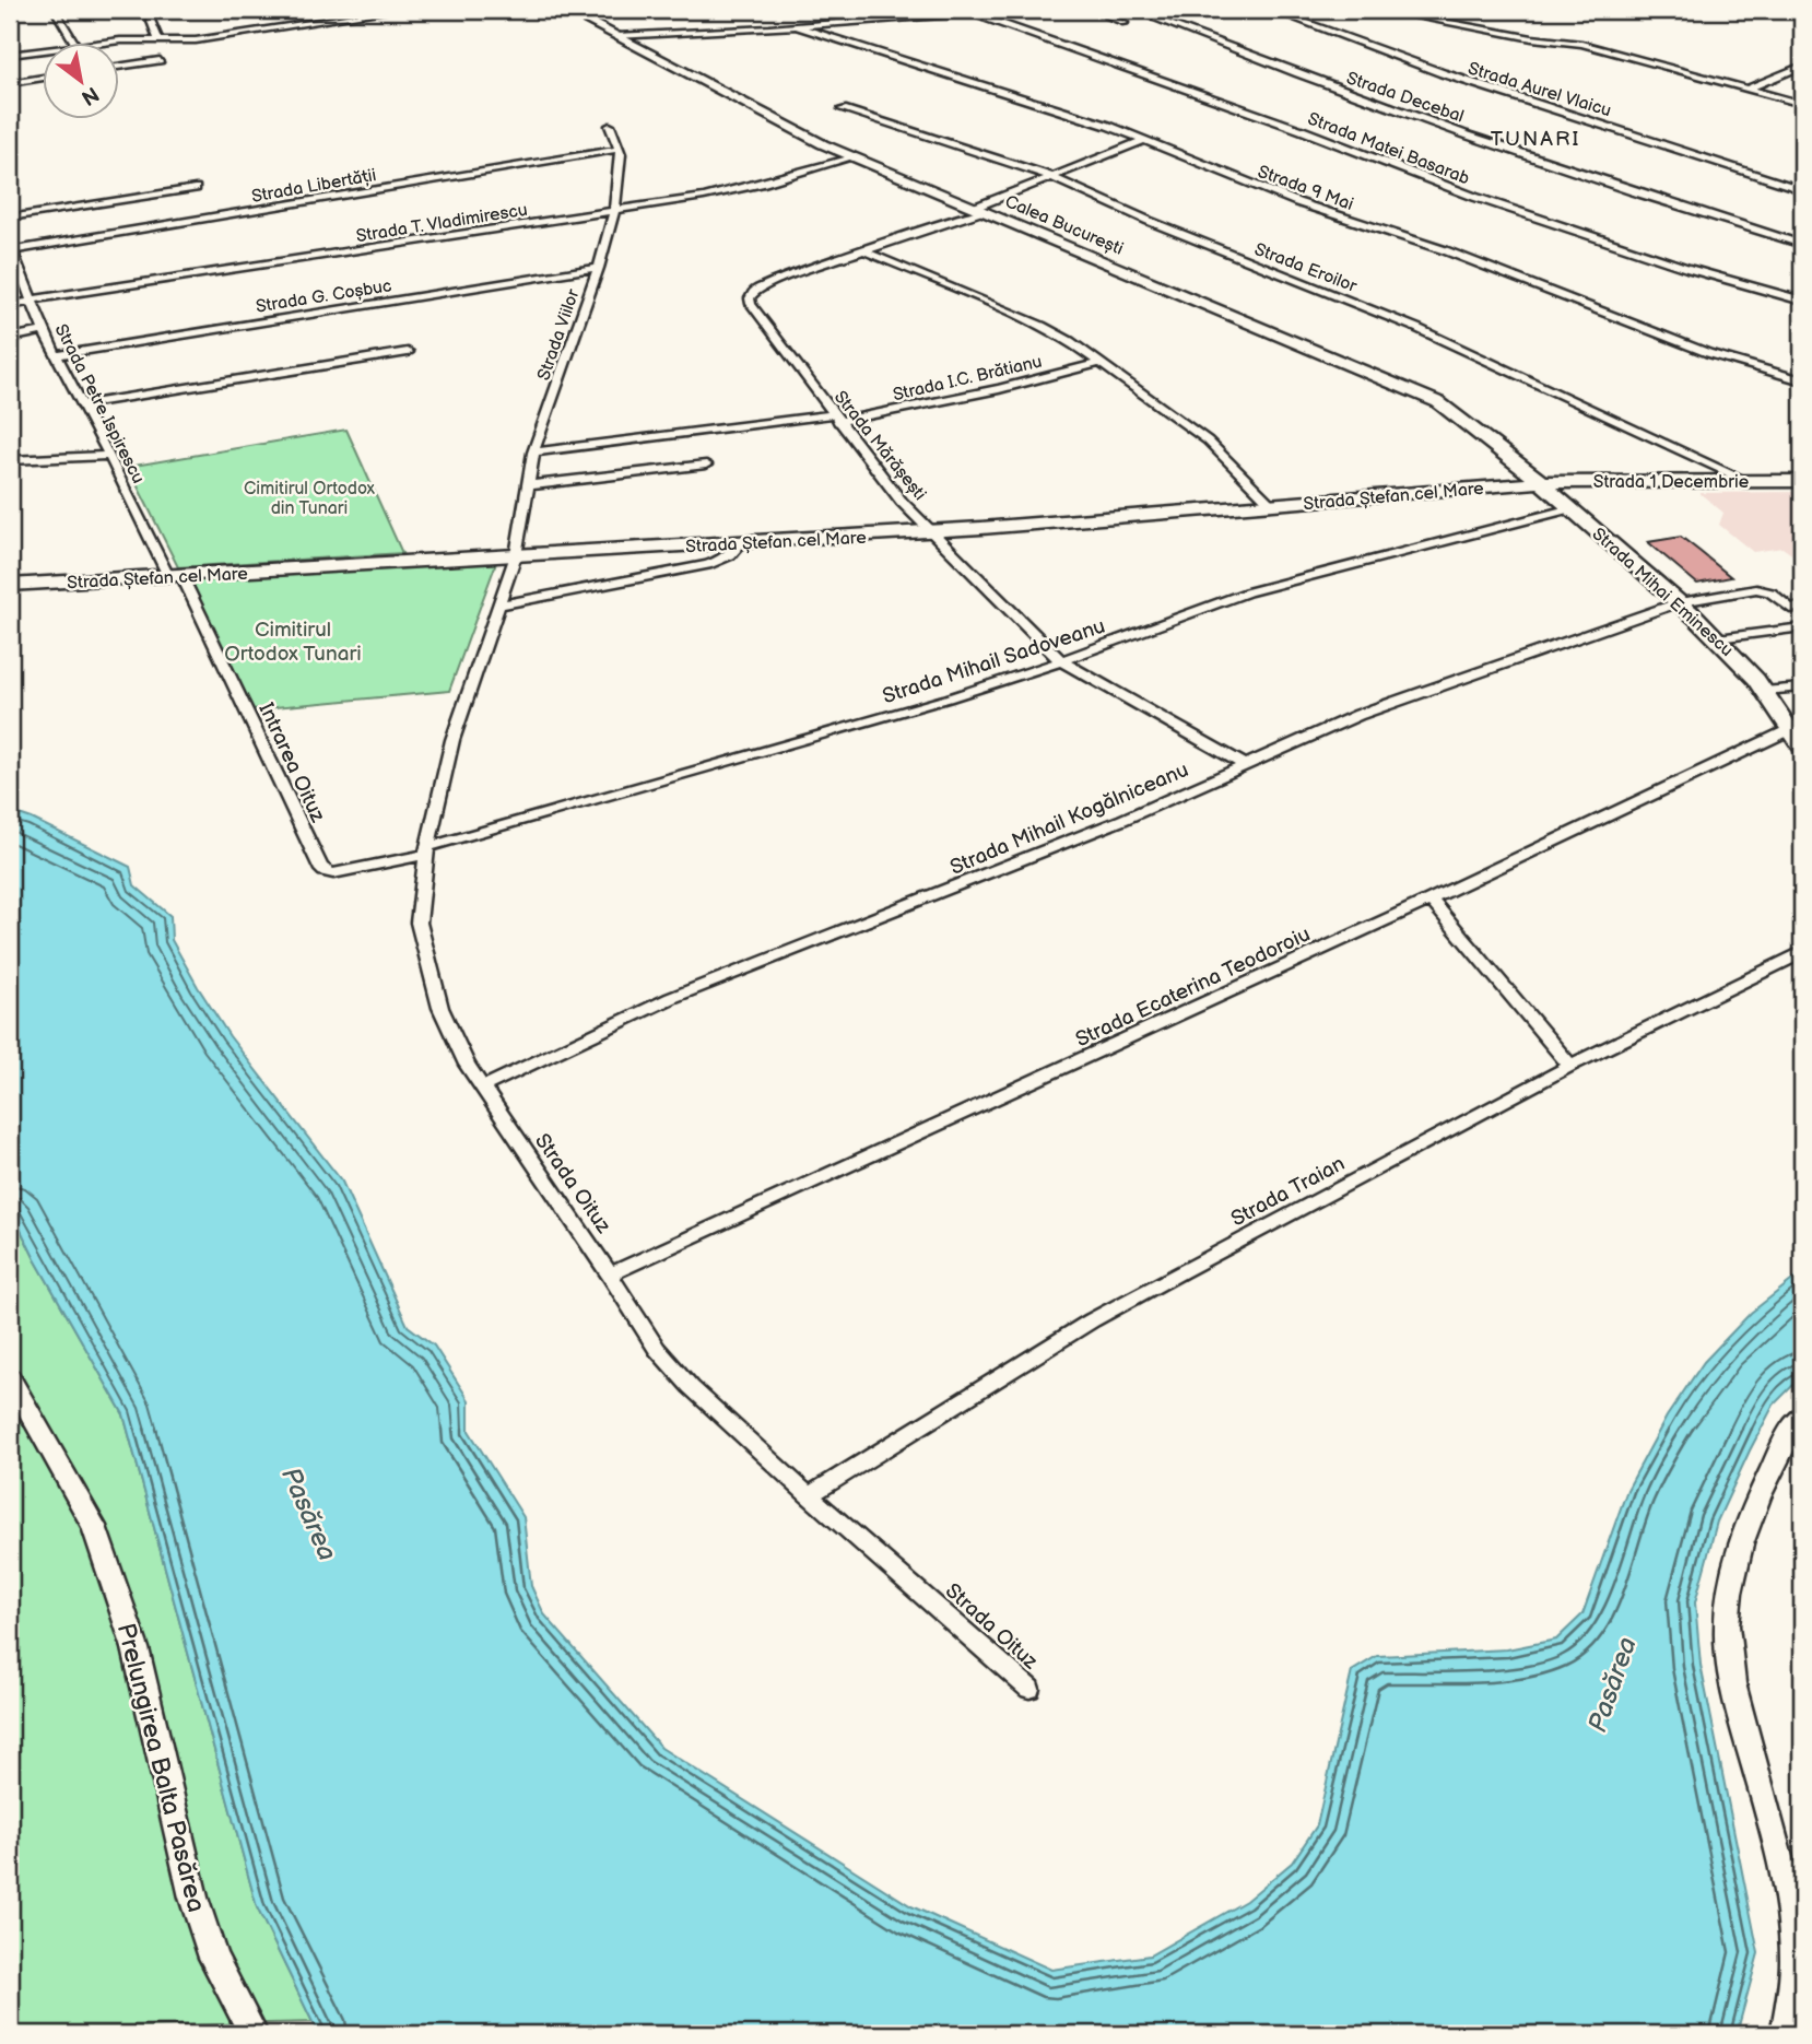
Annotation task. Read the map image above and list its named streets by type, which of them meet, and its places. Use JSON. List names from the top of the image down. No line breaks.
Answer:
{"streets":{"main road":["Calea București","Strada 1 Decembrie","Strada Ștefan cel Mare","Strada Mihai Eminescu"],"street":["Strada Aurel Vlaicu","Strada Decebal","Strada Matei Basarab","Strada Libertății","Strada 9 Mai","Strada T. Vladimirescu","Strada Eroilor","Strada G. Coșbuc","Strada Viilor","Strada I.C. Brătianu","Strada Petre Ispirescu","Strada Mărășești","Strada Mihail Sadoveanu","Intrarea Oituz","Strada Mihail Kogălniceanu","Strada Ecaterina Teodoroiu","Strada Oituz","Strada Traian","Prelungirea Balta Pasărea"]},"crossings":[["Strada Libertății","Strada Viilor"],["Strada Libertății","Strada Petre Ispirescu"],["Strada 9 Mai","Strada Mărășești"],["Strada T. Vladimirescu","Calea București"],["Strada T. Vladimirescu","Strada Viilor"],["Strada T. Vladimirescu","Strada Petre Ispirescu"],["Calea București","Strada Mărășești"],["Calea București","Strada 1 Decembrie"],["Calea București","Strada Ștefan cel Mare"],["Calea București","Strada Mihai Eminescu"],["Strada Eroilor","Strada Mărășești"],["Strada Eroilor","Strada 1 Decembrie"],["Strada G. Coșbuc","Strada Viilor"],["Strada G. Coșbuc","Strada Petre Ispirescu"],["Strada Viilor","Strada I.C. Brătianu"],["Strada Viilor","Strada Ștefan cel Mare"],["Strada Viilor","Strada Oituz"],["Strada I.C. Brătianu","Strada Mărășești"],["Strada I.C. Brătianu","Strada Ștefan cel Mare"],["Strada Petre Ispirescu","Strada Ștefan cel Mare"],["Strada Petre Ispirescu","Intrarea Oituz"],["Strada Mărășești","Strada Ștefan cel Mare"],["Strada Mărășești","Strada Mihail Sadoveanu"],["Strada Mărășești","Strada Mihail Kogălniceanu"],["Strada 1 Decembrie","Strada Ștefan cel Mare"],["Strada 1 Decembrie","Strada Mihai Eminescu"],["Strada Ștefan cel Mare","Strada Mihai Eminescu"],["Strada Ștefan cel Mare","Intrarea Oituz"],["Strada Ștefan cel Mare","Strada Oituz"],["Strada Mihai Eminescu","Strada Mihail Sadoveanu"],["Strada Mihai Eminescu","Strada Mihail Kogălniceanu"],["Strada Mihai Eminescu","Strada Ecaterina Teodoroiu"],["Strada Mihail Sadoveanu","Intrarea Oituz"],["Strada Mihail Sadoveanu","Strada Oituz"],["Intrarea Oituz","Strada Oituz"],["Strada Mihail Kogălniceanu","Strada Oituz"],["Strada Ecaterina Teodoroiu","Strada Oituz"],["Strada Oituz","Strada Traian"]],"districts":["TUNARI"],"water":["Pasărea"],"parks":["Cimitirul Ortodox din Tunari","Cimitirul Ortodox Tunari"],"north":"bottom right"}
